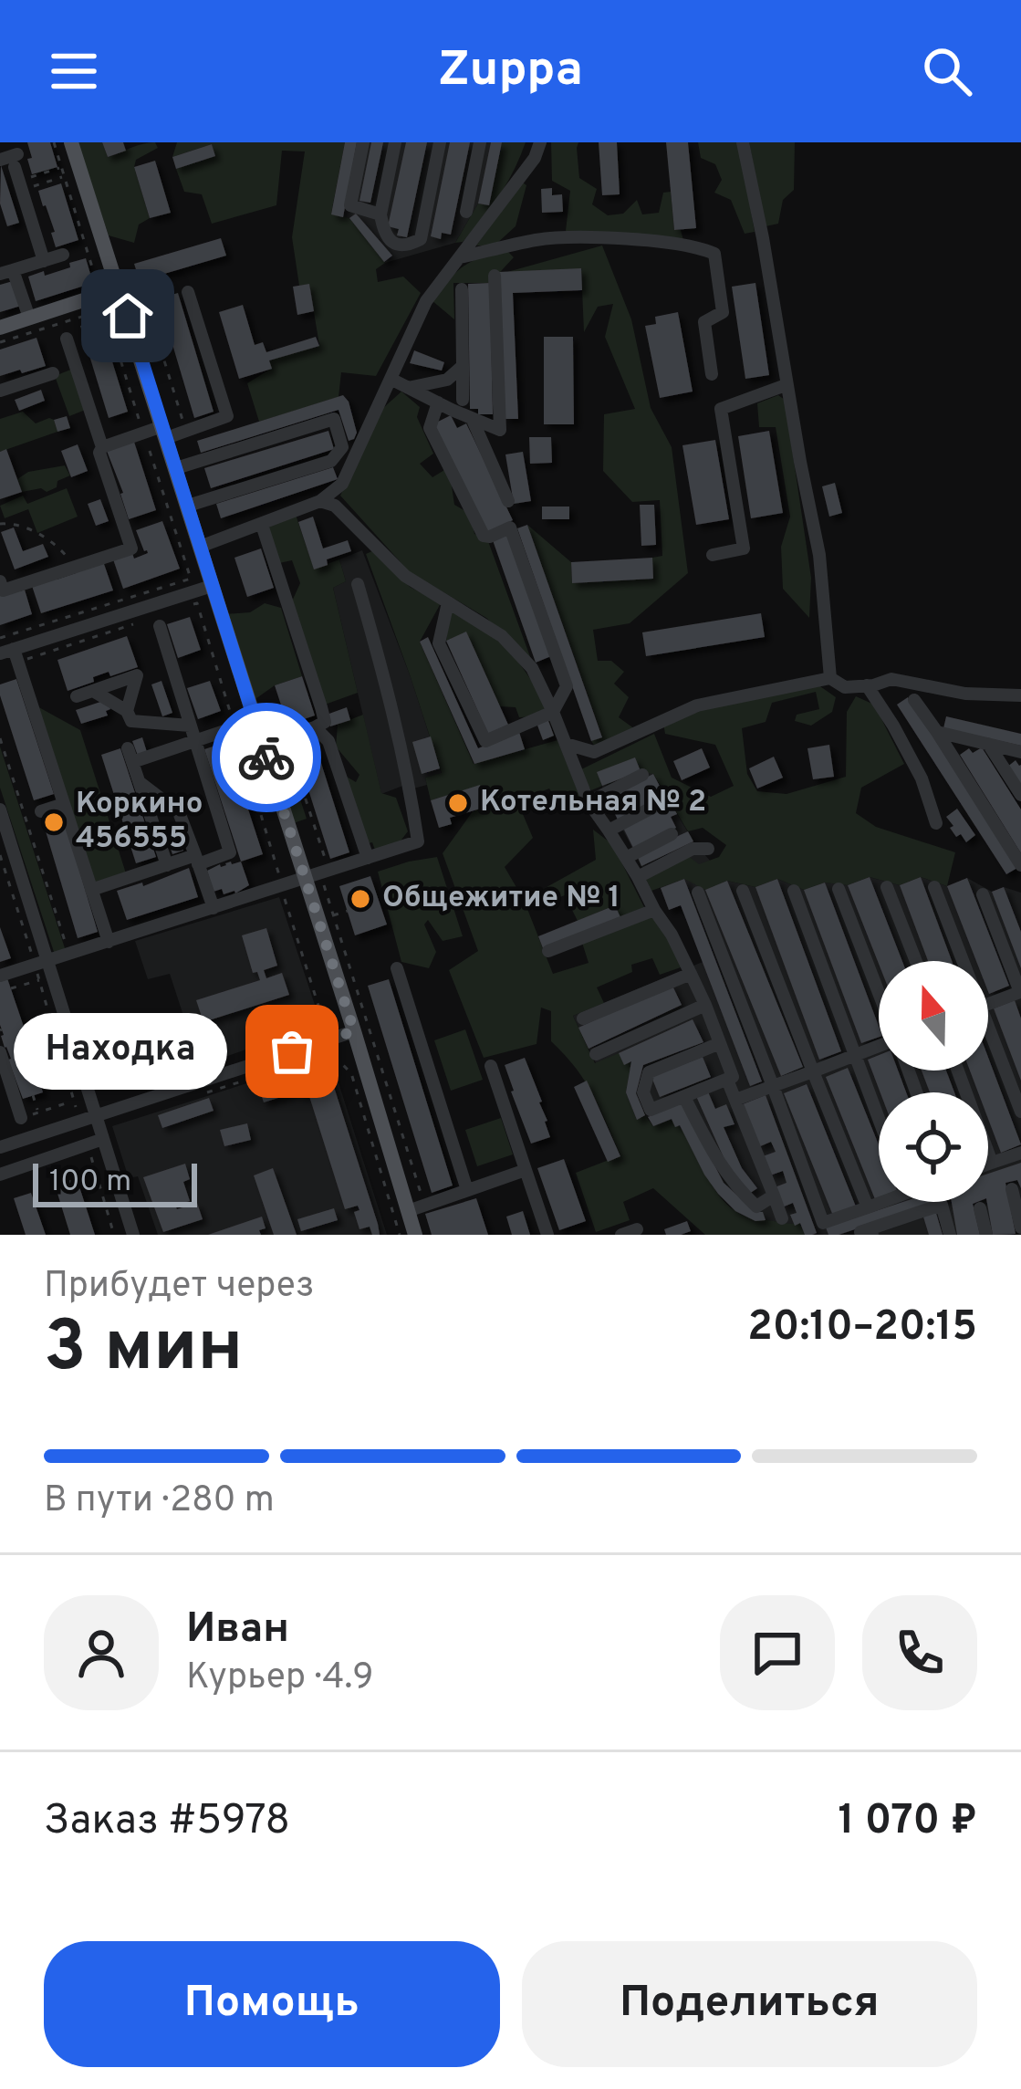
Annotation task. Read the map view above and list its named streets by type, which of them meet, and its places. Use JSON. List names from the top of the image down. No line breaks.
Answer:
{"places":["Котельная № 2","Коркино 456555","Общежитие № 1","Находка"],"scale_bar":"100 m","north":"top","page":{"header":"Zuppa","bubble":"Находка","scale":"100 m","heading":["3 мин","Прибудет через","20:10–20:15"],"panel":["Иван","Курьер · 4.9","Заказ #5978","1 070 ₽"],"bar":"В пути · 280 m","buttons":["Помощь","Поделиться"]}}
